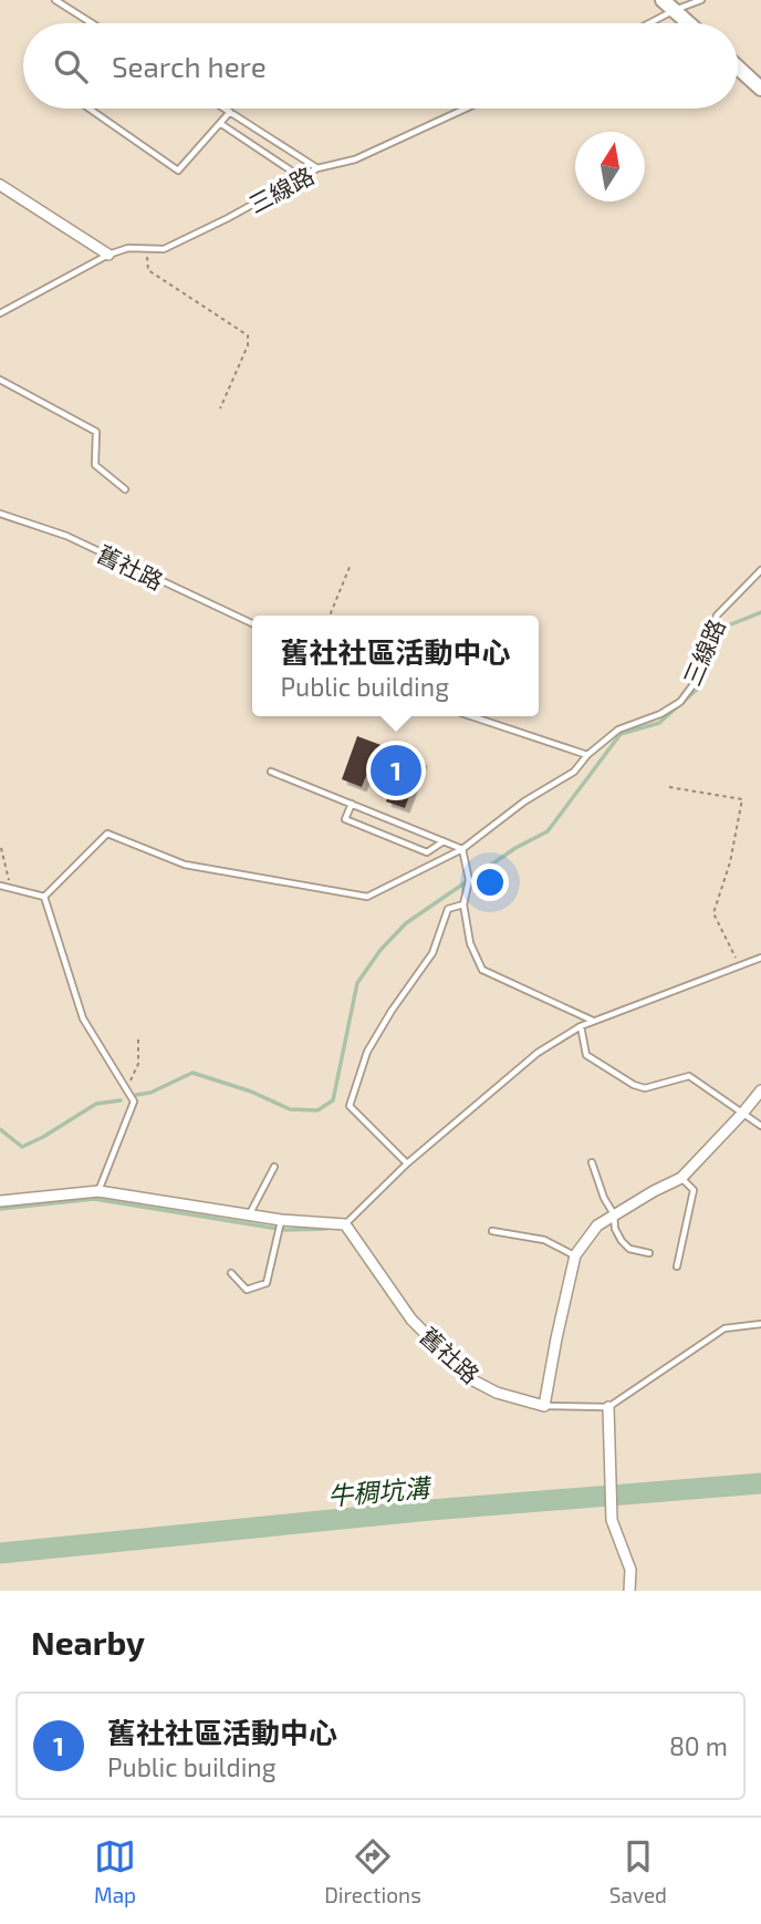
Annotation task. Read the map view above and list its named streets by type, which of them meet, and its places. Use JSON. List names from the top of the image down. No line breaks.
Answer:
{"streets":{"street":["舊社路"],"lane":["三線路"]},"water":["牛稠坑溝"],"north":"top","page":{"search":"Search here","popup":["舊社社區活動中心","Public building"],"pins":"1","heading":"Nearby","list":[{"mark":"1","name":"舊社社區活動中心","note":"Public building","value":"80 m"}],"nav":["Map","Directions","Saved"]}}
